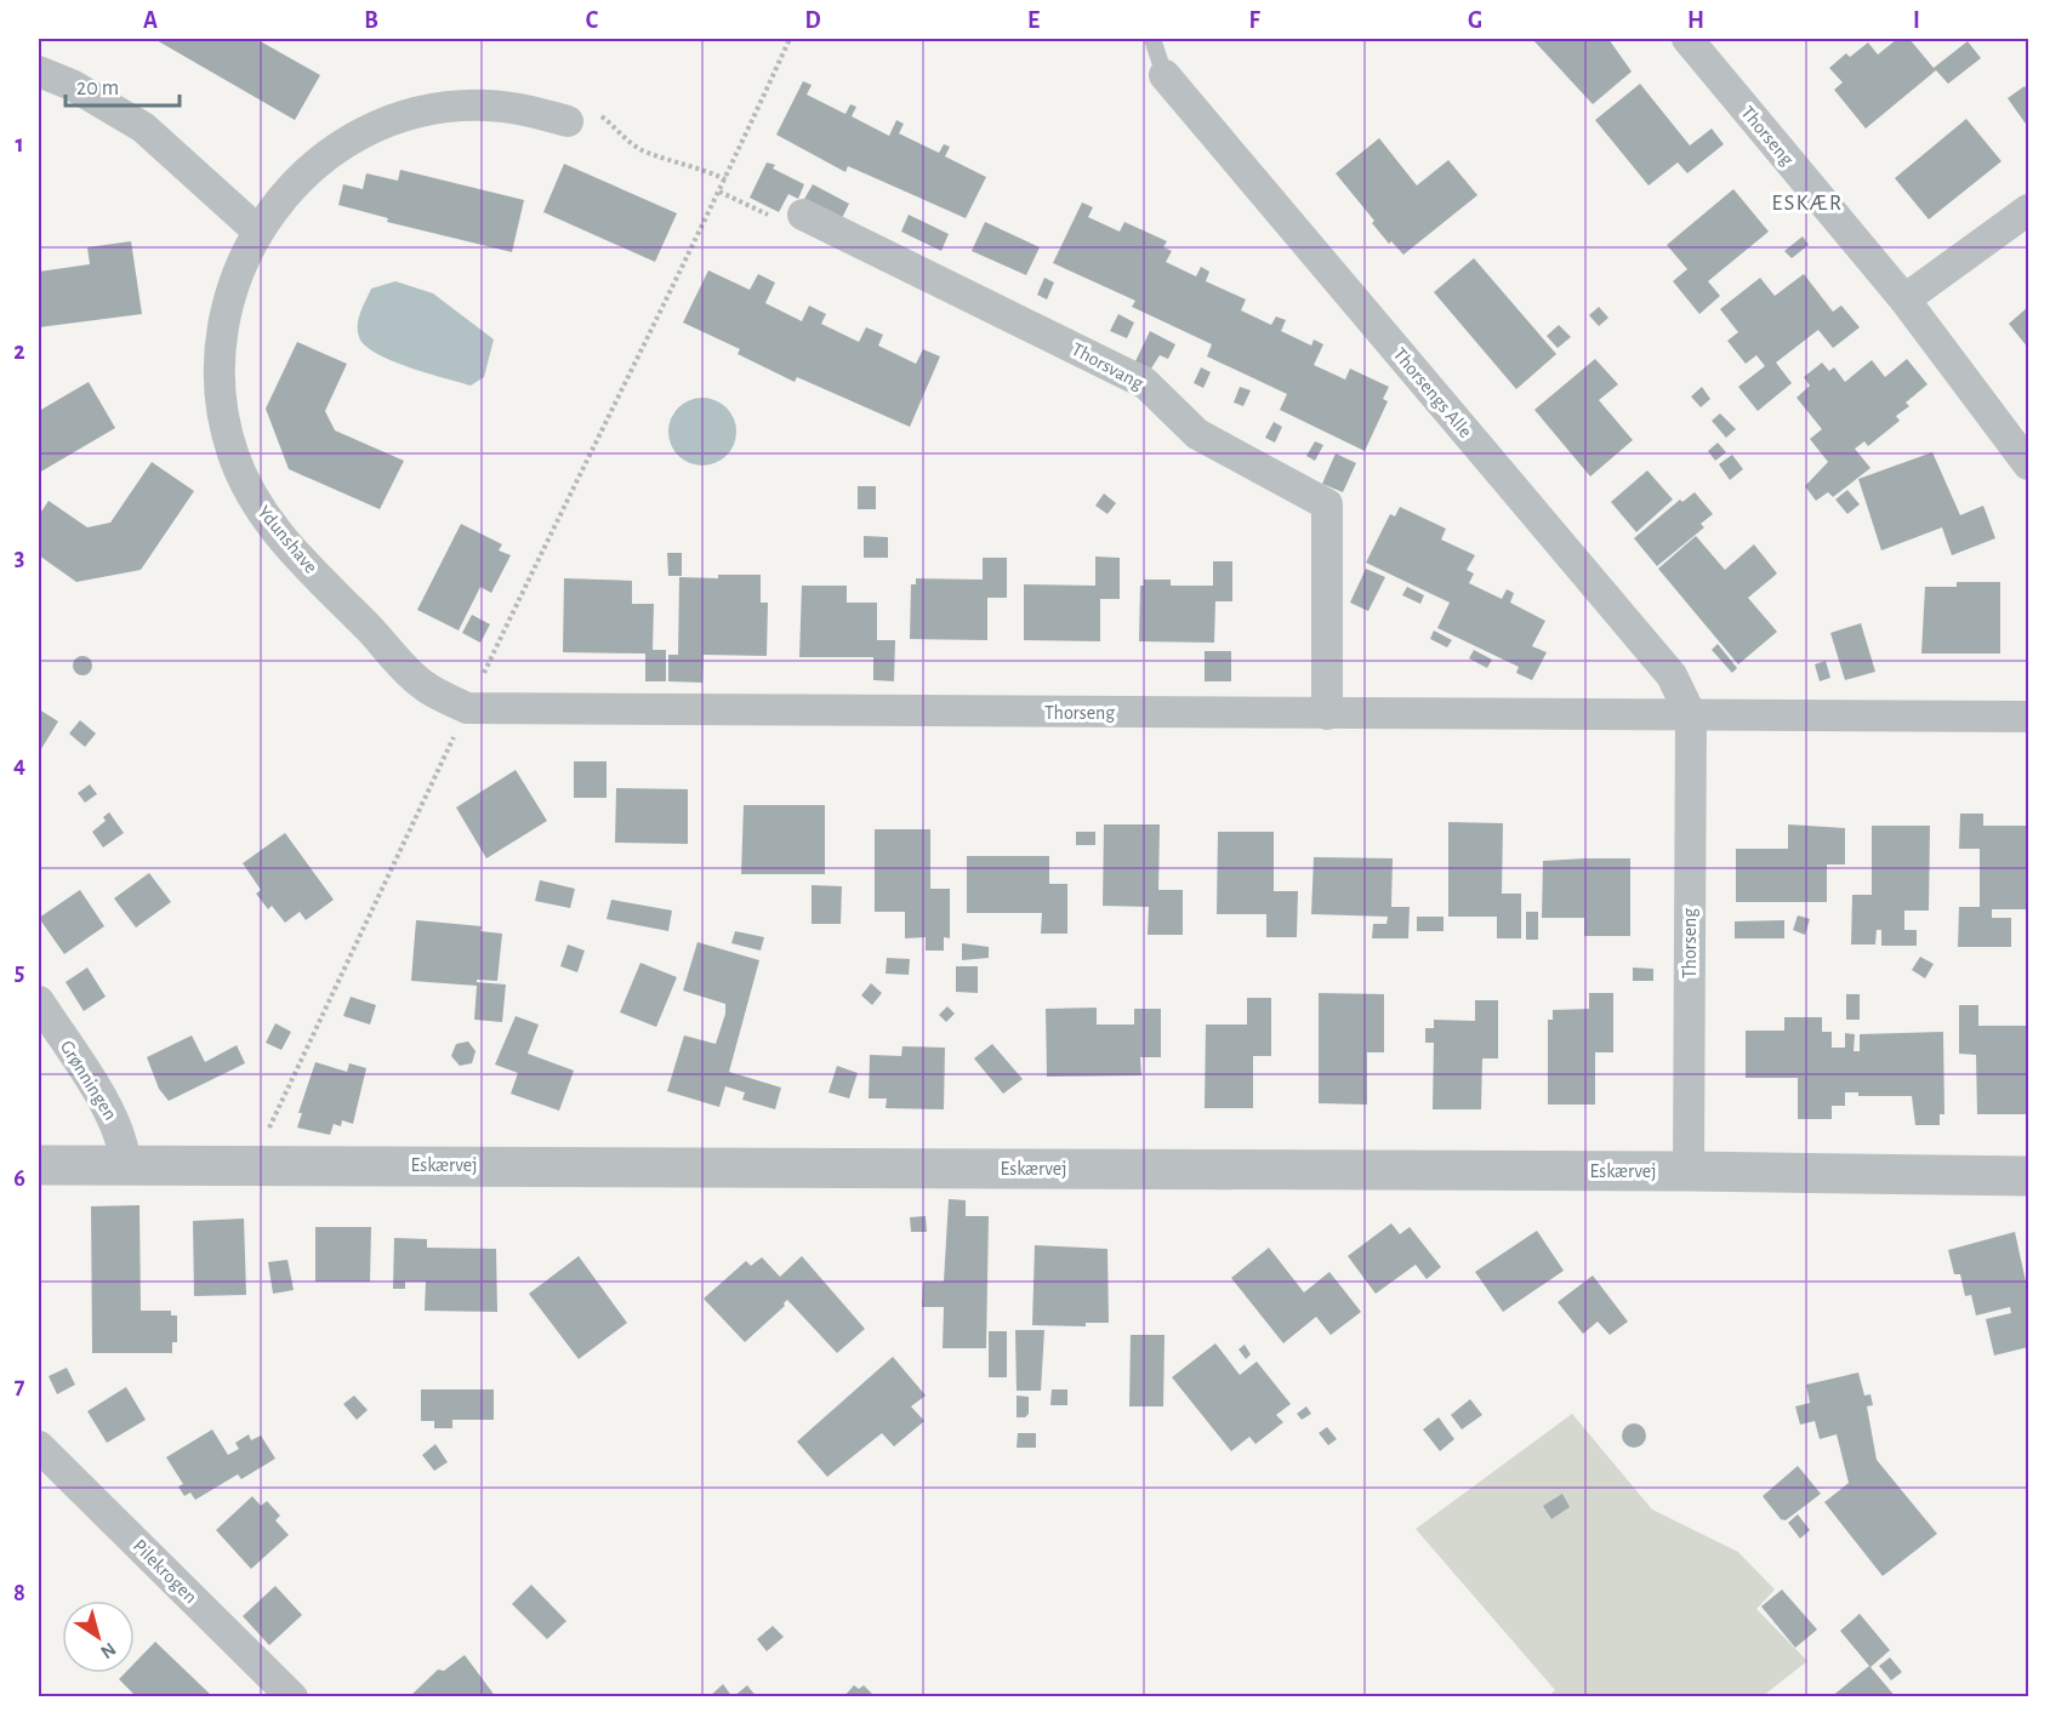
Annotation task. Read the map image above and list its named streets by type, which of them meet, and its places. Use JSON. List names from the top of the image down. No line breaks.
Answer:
{"streets":{"street":["Thorseng","Thorsvang","Thorsengs Alle","Ydunshave","Grønningen","Eskærvej","Pilekrogen"]},"crossings":[["Thorseng","Thorsvang"],["Thorseng","Thorsengs Alle"],["Thorseng","Ydunshave"],["Thorseng","Eskærvej"],["Grønningen","Eskærvej"]],"districts":["ESKÆR"],"scale_bar":"20 m","north":"bottom right","grid":{"columns":["A","B","C","D","E","F","G","H","I"],"rows":["1","2","3","4","5","6","7","8"]}}
